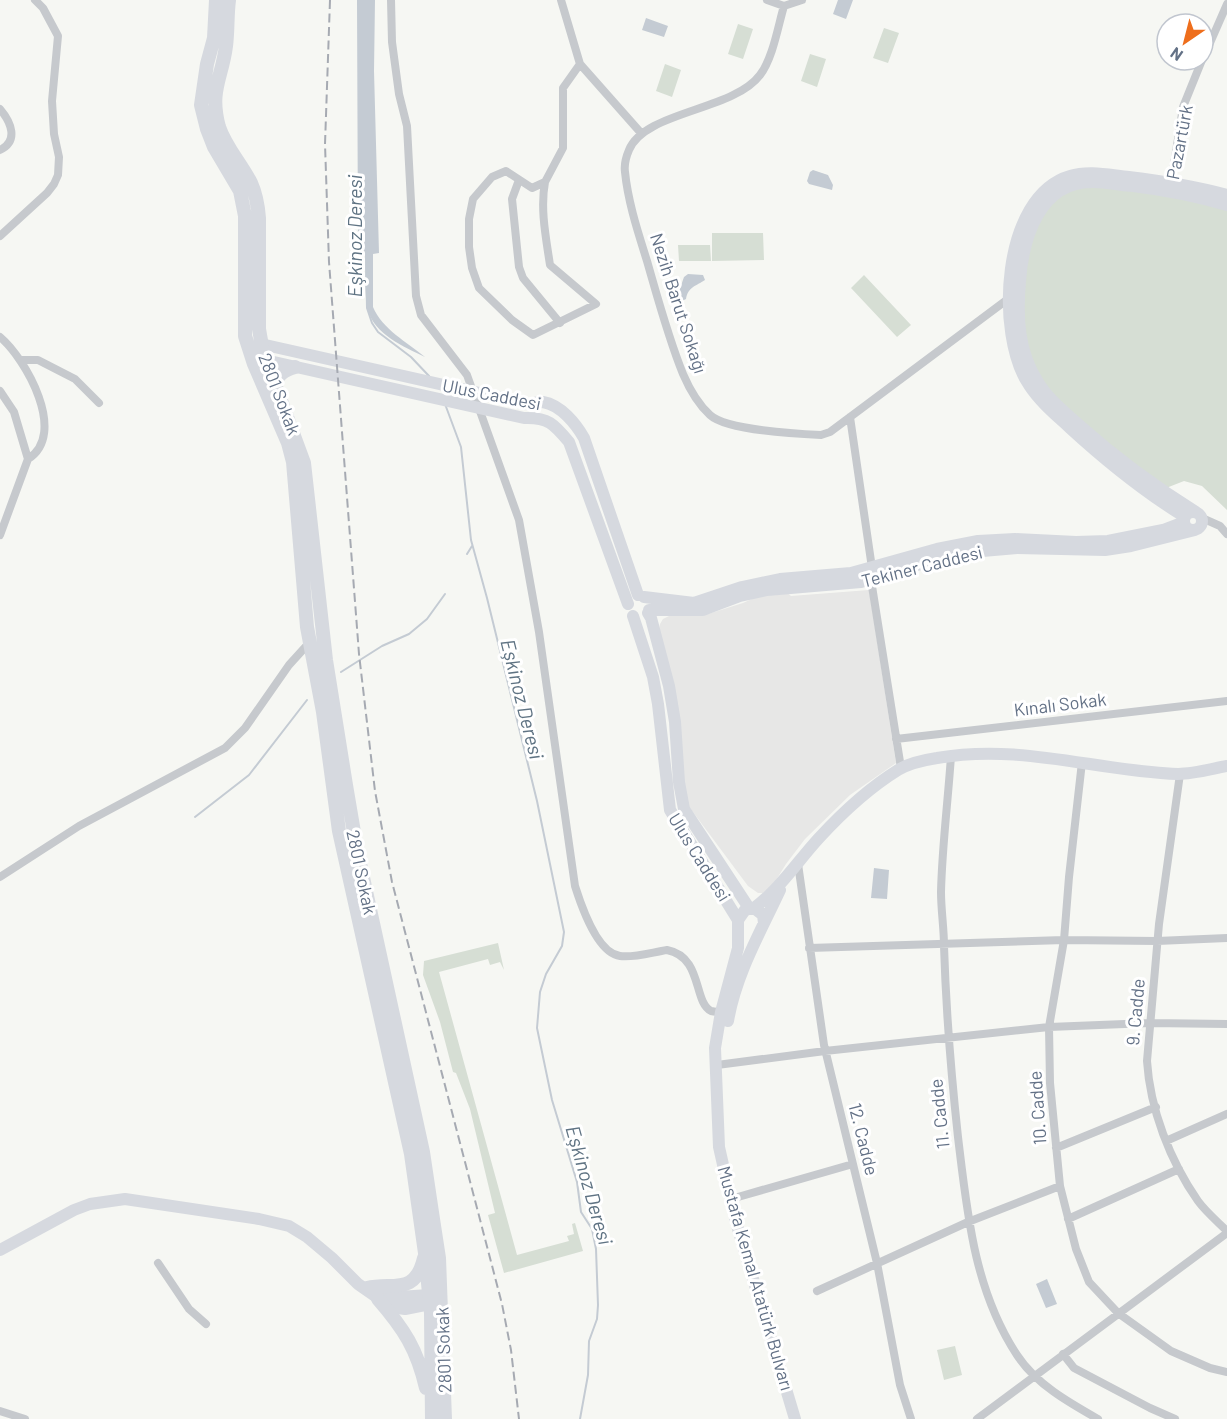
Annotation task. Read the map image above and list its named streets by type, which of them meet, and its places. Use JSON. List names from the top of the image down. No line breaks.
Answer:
{"streets":{"main road":["2801 Sokak"],"street":["Pazartürk","Nezih Barut Sokağı","Ulus Caddesi","Tekiner Caddesi","Kınalı Sokak","9. Cadde","10. Cadde","11. Cadde","12. Cadde","Mustafa Kemal Atatürk Bulvarı"]},"crossings":[["Pazartürk","Tekiner Caddesi"],["Nezih Barut Sokağı","Tekiner Caddesi"],["2801 Sokak","Ulus Caddesi"],["Ulus Caddesi","Tekiner Caddesi"],["Ulus Caddesi","Mustafa Kemal Atatürk Bulvarı"]],"water":["Eşkinoz Deresi"],"north":"bottom left"}
